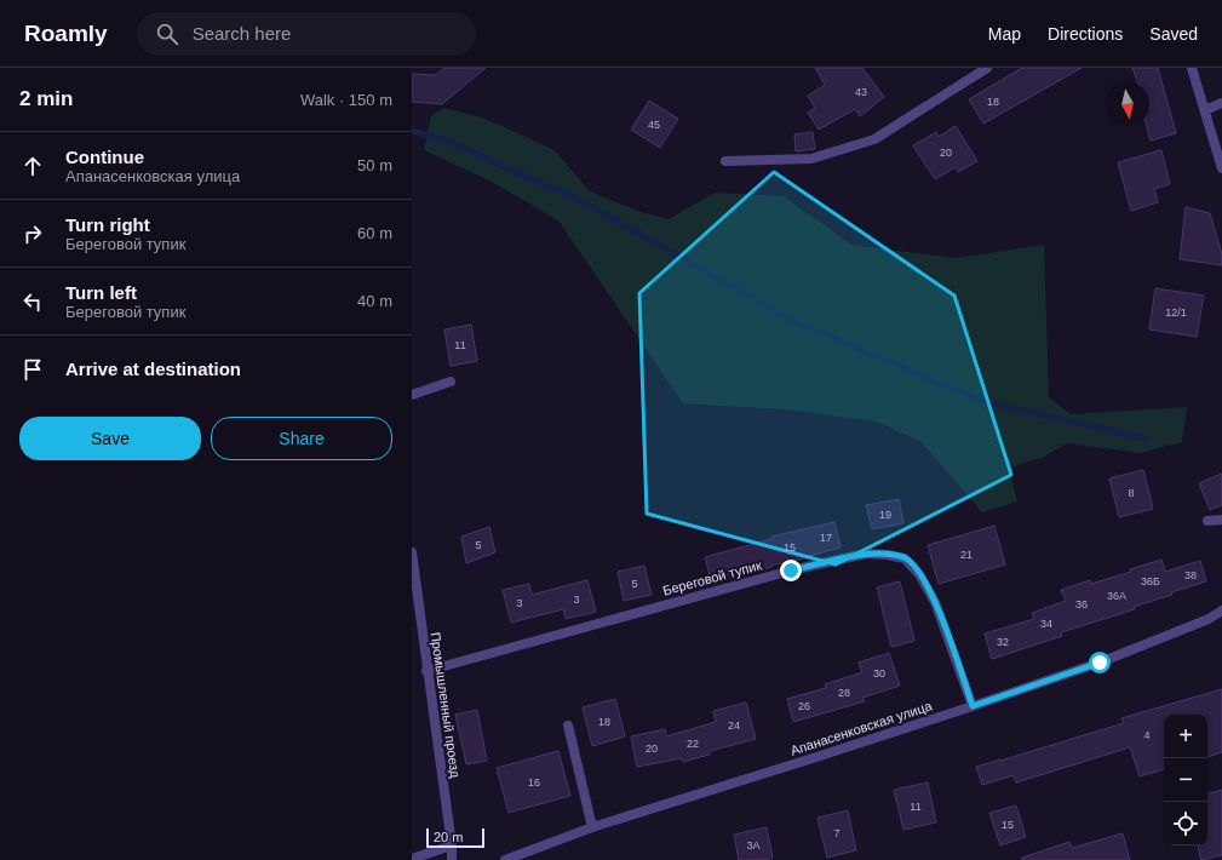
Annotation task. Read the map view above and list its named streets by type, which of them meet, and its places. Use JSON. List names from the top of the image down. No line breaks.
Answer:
{"streets":{"street":["Береговой тупик","Промышленный проезд","Апанасенковская улица"]},"crossings":[["Береговой тупик","Промышленный проезд"],["Береговой тупик","Апанасенковская улица"]],"house_numbers":["43","18","45","20","12/1","11","8","19","17","5","15","21","38","36Б","5","36А","3","3","36","34","32","30","28","26","18","24","4","22","20","16","11","15","7","3А"],"scale_bar":"20 m","north":"bottom","page":{"header":"Roamly","search":"Search here","nav":["Map","Directions","Saved"],"heading":["2 min","Walk · 150 m"],"list":[["Continue","Апанасенковская улица","50 m"],["Turn right","Береговой тупик","60 m"],["Turn left","Береговой тупик","40 m"],"Arrive at destination"],"buttons":["Save","Share"],"map_buttons":["+","−"],"scale":"20 m"}}
